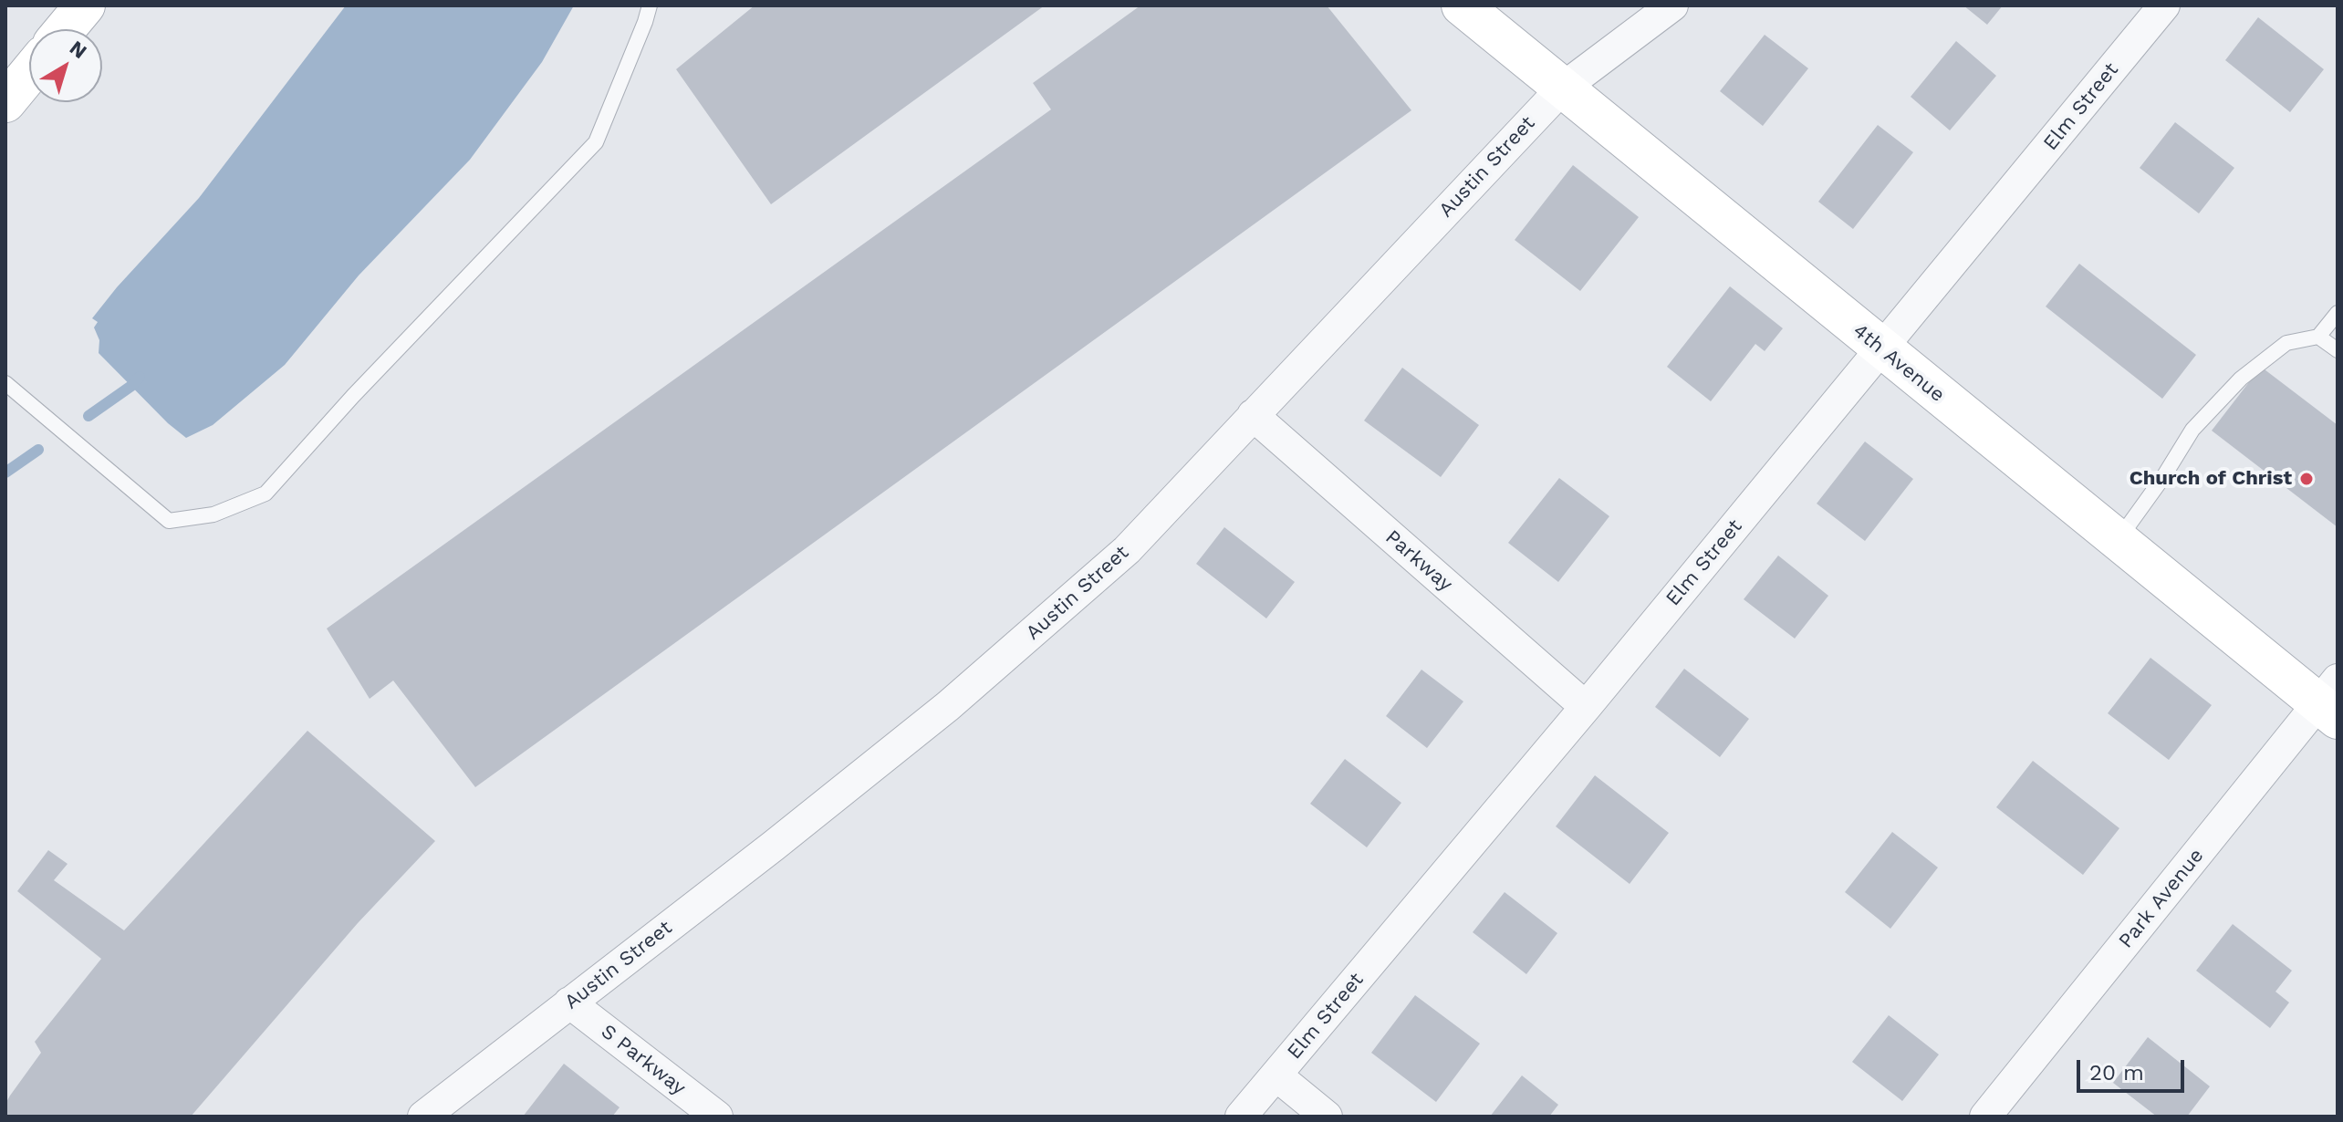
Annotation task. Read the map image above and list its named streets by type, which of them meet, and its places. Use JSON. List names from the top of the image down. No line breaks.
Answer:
{"streets":{"street":["Elm Street","Austin Street","4th Avenue","Parkway","Park Avenue","S Parkway"]},"crossings":[["Elm Street","4th Avenue"],["Elm Street","Parkway"],["Austin Street","4th Avenue"],["Austin Street","Parkway"],["Austin Street","S Parkway"],["4th Avenue","Park Avenue"]],"places":["Church of Christ"],"scale_bar":"20 m","north":"top right"}
